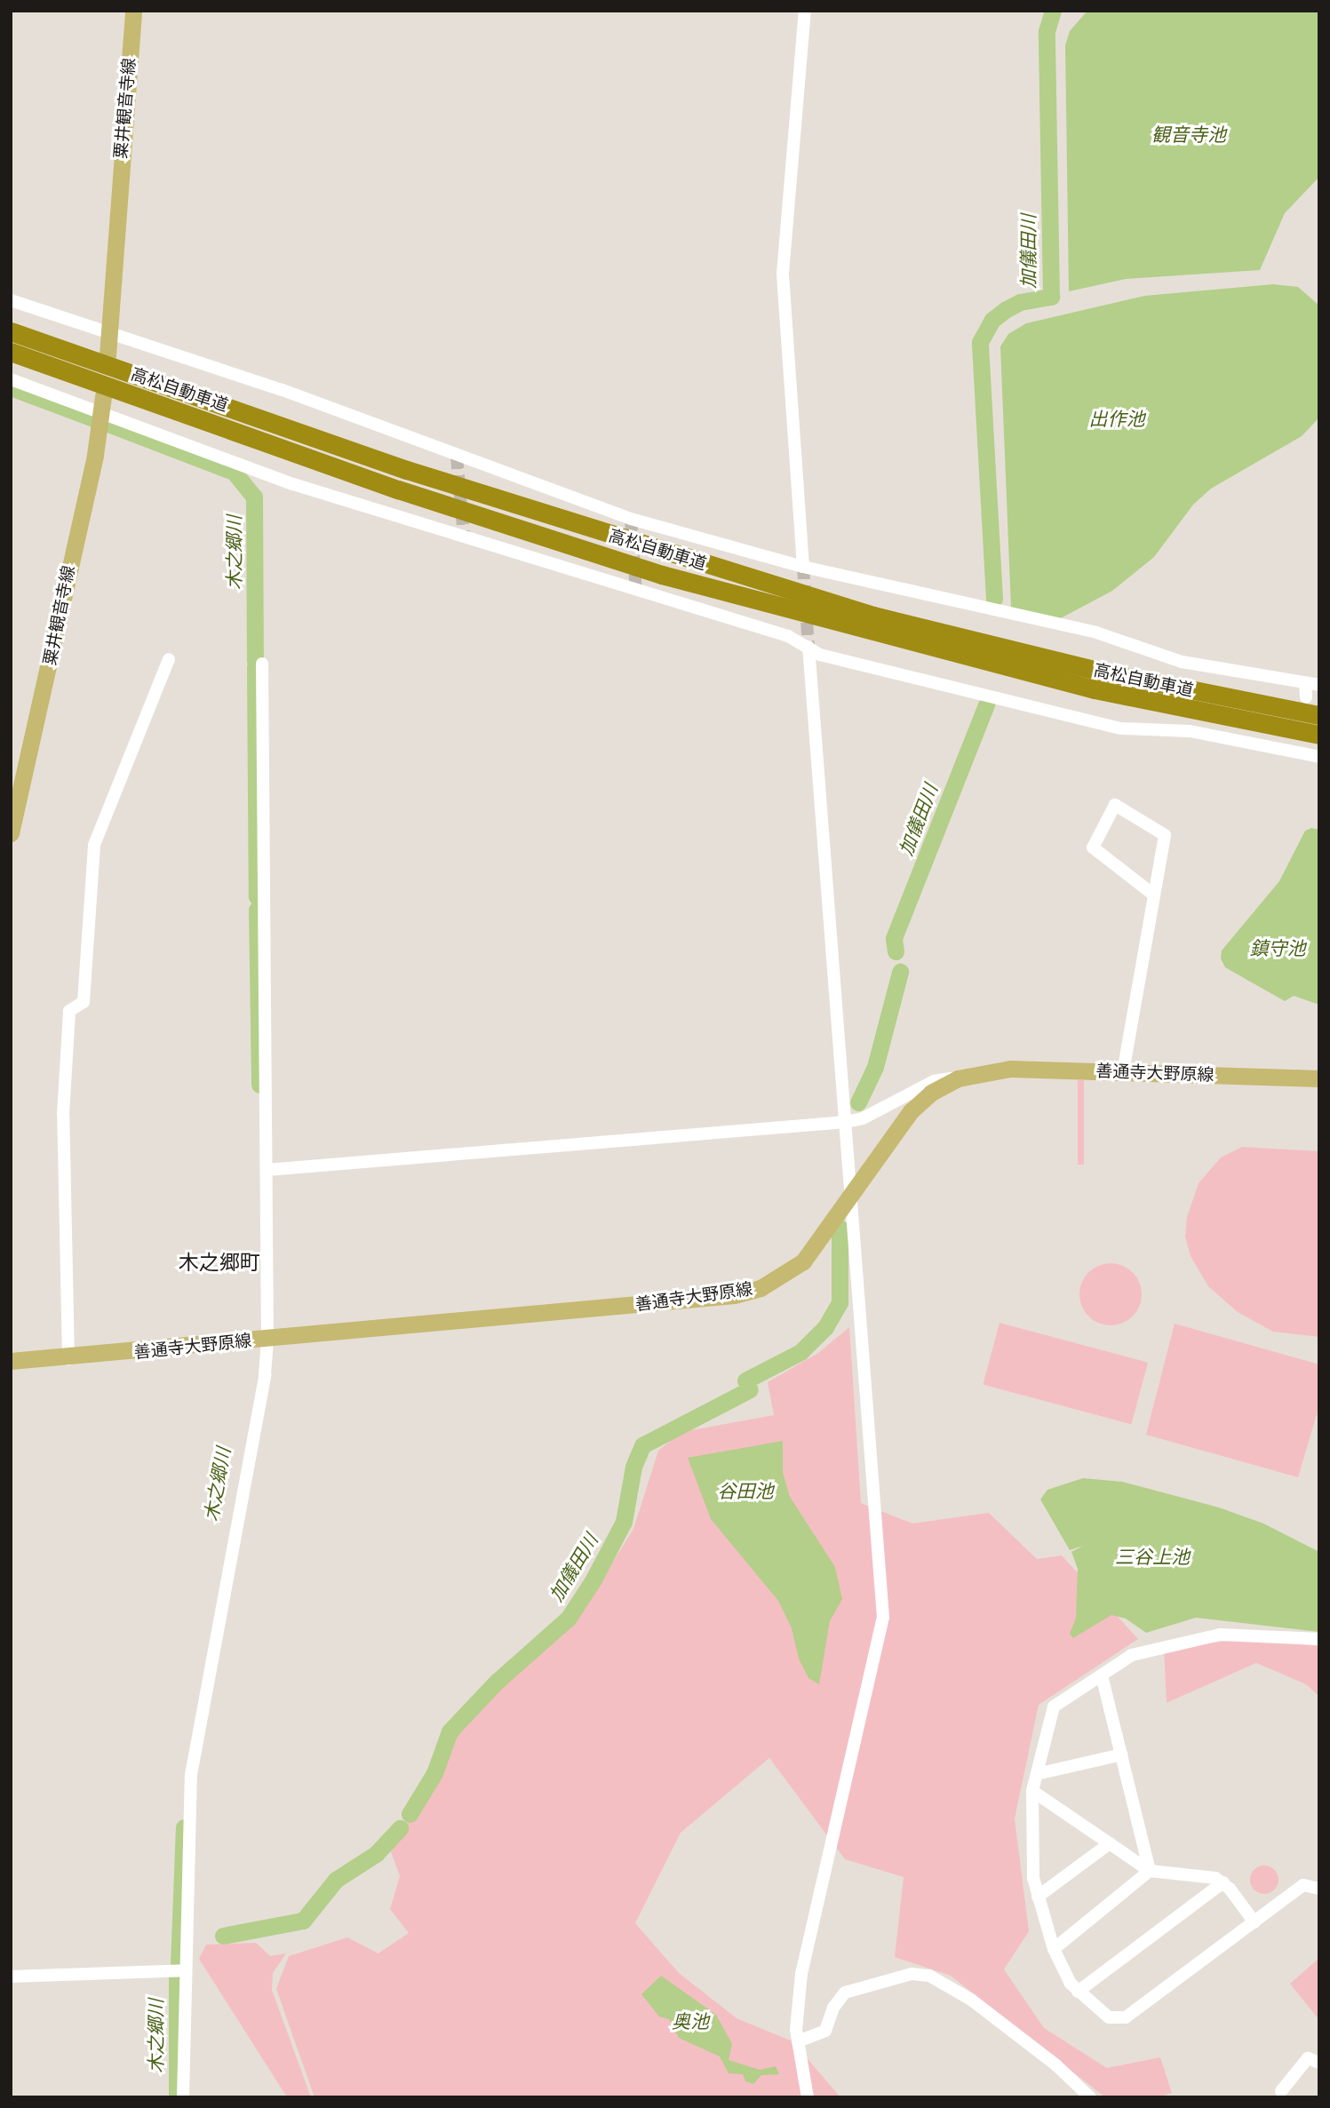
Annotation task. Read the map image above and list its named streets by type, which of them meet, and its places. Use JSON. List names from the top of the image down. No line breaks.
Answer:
{"streets":{"highway":["高松自動車道"],"main road":["粟井観音寺線","善通寺大野原線"]},"districts":["木之郷町"],"water":["観音寺池","加儀田川","出作池","木之郷川","鎮守池","谷田池","三谷上池","奥池"]}
